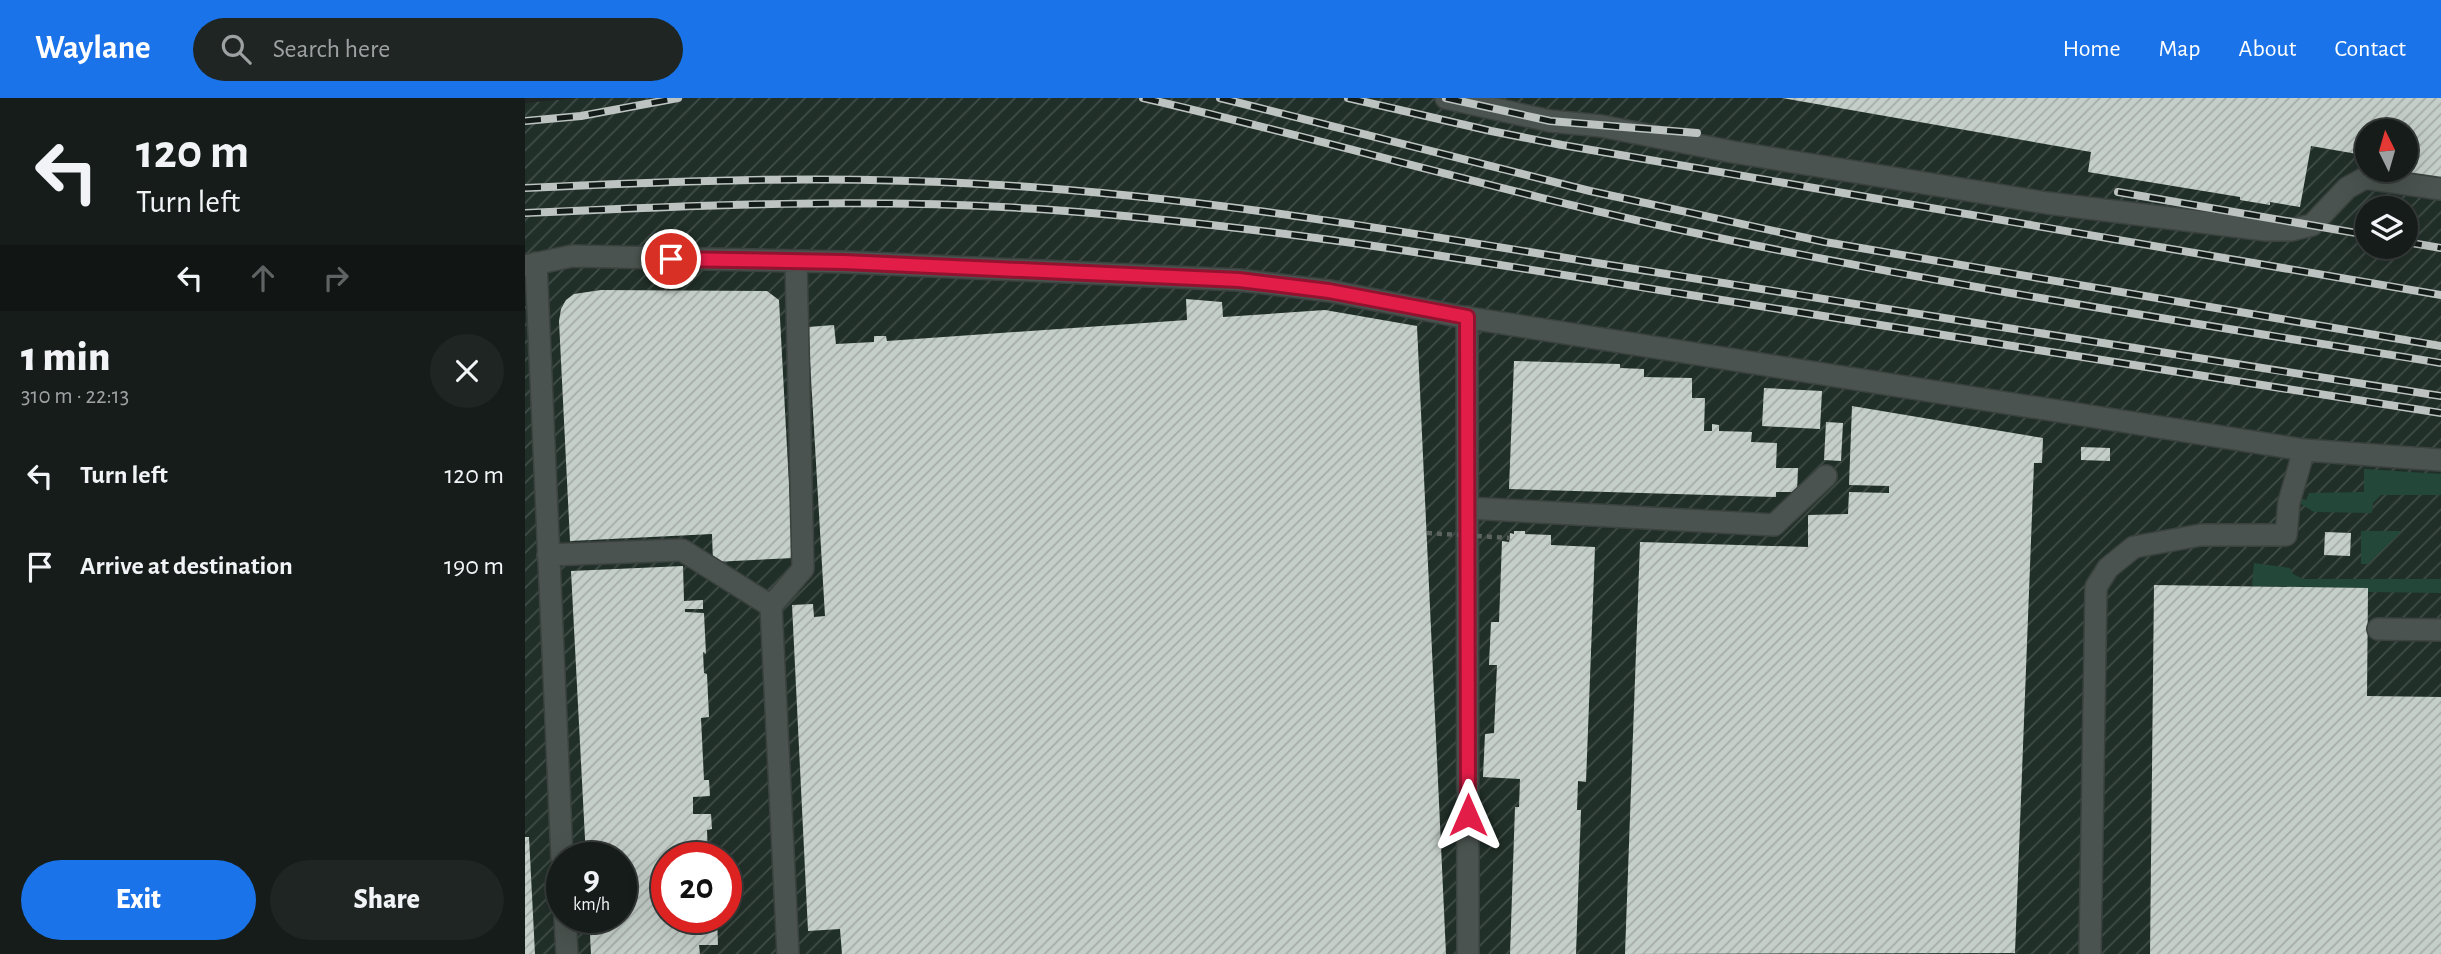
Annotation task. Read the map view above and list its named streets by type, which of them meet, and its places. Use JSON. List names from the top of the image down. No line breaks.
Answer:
{"north":"top","page":{"header":"Waylane","search":"Search here","nav":["Home","Map","About","Contact"],"turn":["120 m","Turn left"],"heading":["1 min","310 m · 22:13"],"list":[{"name":"Turn left","value":"120 m"},{"name":"Arrive at destination","value":"190 m"}],"speed":"9 km/h","limit":"20","buttons":["Exit","Share"]}}
